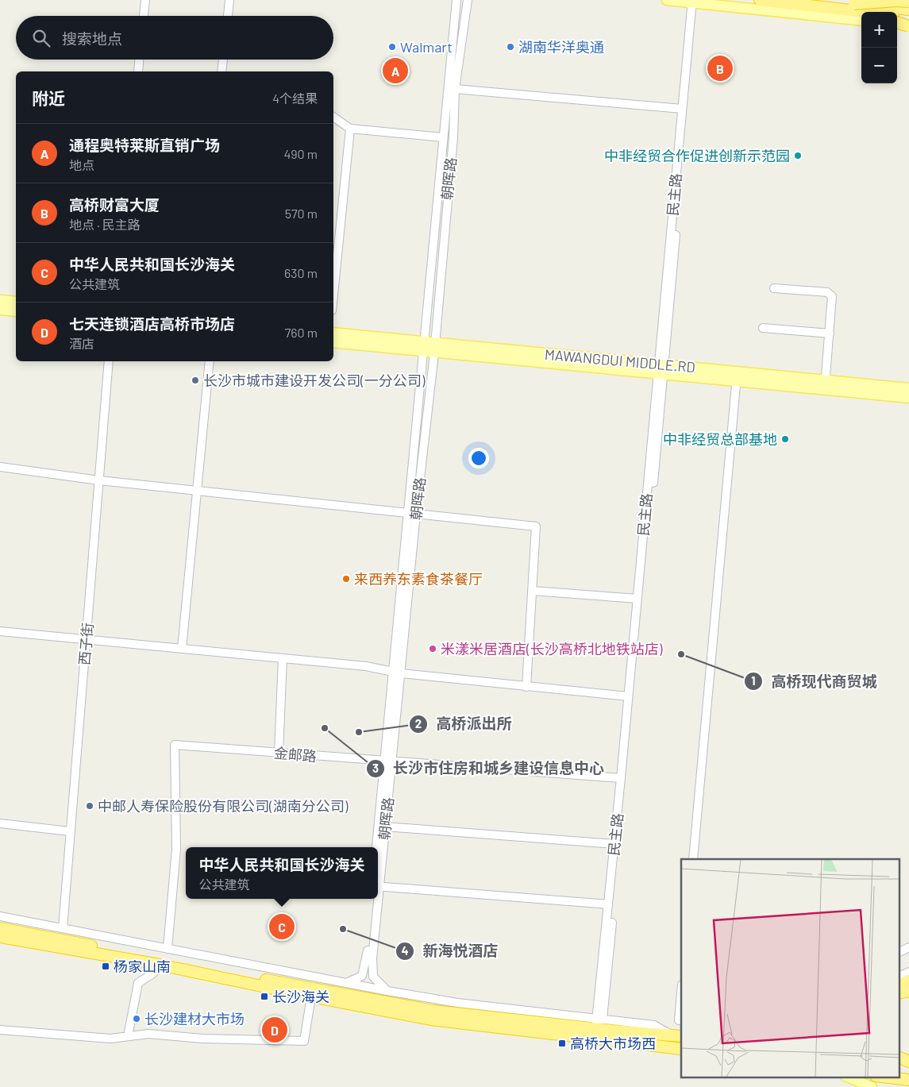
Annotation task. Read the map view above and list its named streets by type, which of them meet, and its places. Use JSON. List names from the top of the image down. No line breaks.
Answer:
{"streets":{"main road":["MAWANGDUI MIDDLE.RD"],"street":["朝晖路","民主路","西子街","金邮路"]},"crossings":[["朝晖路","MAWANGDUI MIDDLE.RD"],["朝晖路","金邮路"],["民主路","MAWANGDUI MIDDLE.RD"],["民主路","金邮路"]],"places":{"other":["Walmart","湖南华洋奥通","中非经贸合作促进创新示范园","长沙市城市建设开发公司(一分公司)","中非经贸总部基地","来西养东素食茶餐厅","米漾米居酒店(长沙高桥北地铁站店)","高桥现代商贸城","长沙市住房和城乡建设信息中心","高桥派出所","中邮人寿保险股份有限公司(湖南分公司)","新海悦酒店","长沙建材大市场"],"transit":["杨家山南","长沙海关","高桥大市场西"]},"page":{"map_buttons":["+","−"],"search":"搜索地点","pins":["B","A","C","D"],"heading":["附近","4个结果"],"list":[{"mark":"A","name":"通程奥特莱斯直销广场","note":"地点","value":"490 m"},{"mark":"B","name":"高桥财富大厦","note":"地点 · 民主路","value":"570 m"},{"mark":"C","name":"中华人民共和国长沙海关","note":"公共建筑","value":"630 m"},{"mark":"D","name":"七天连锁酒店高桥市场店","note":"酒店","value":"760 m"}],"popup":["中华人民共和国长沙海关","公共建筑"]}}
